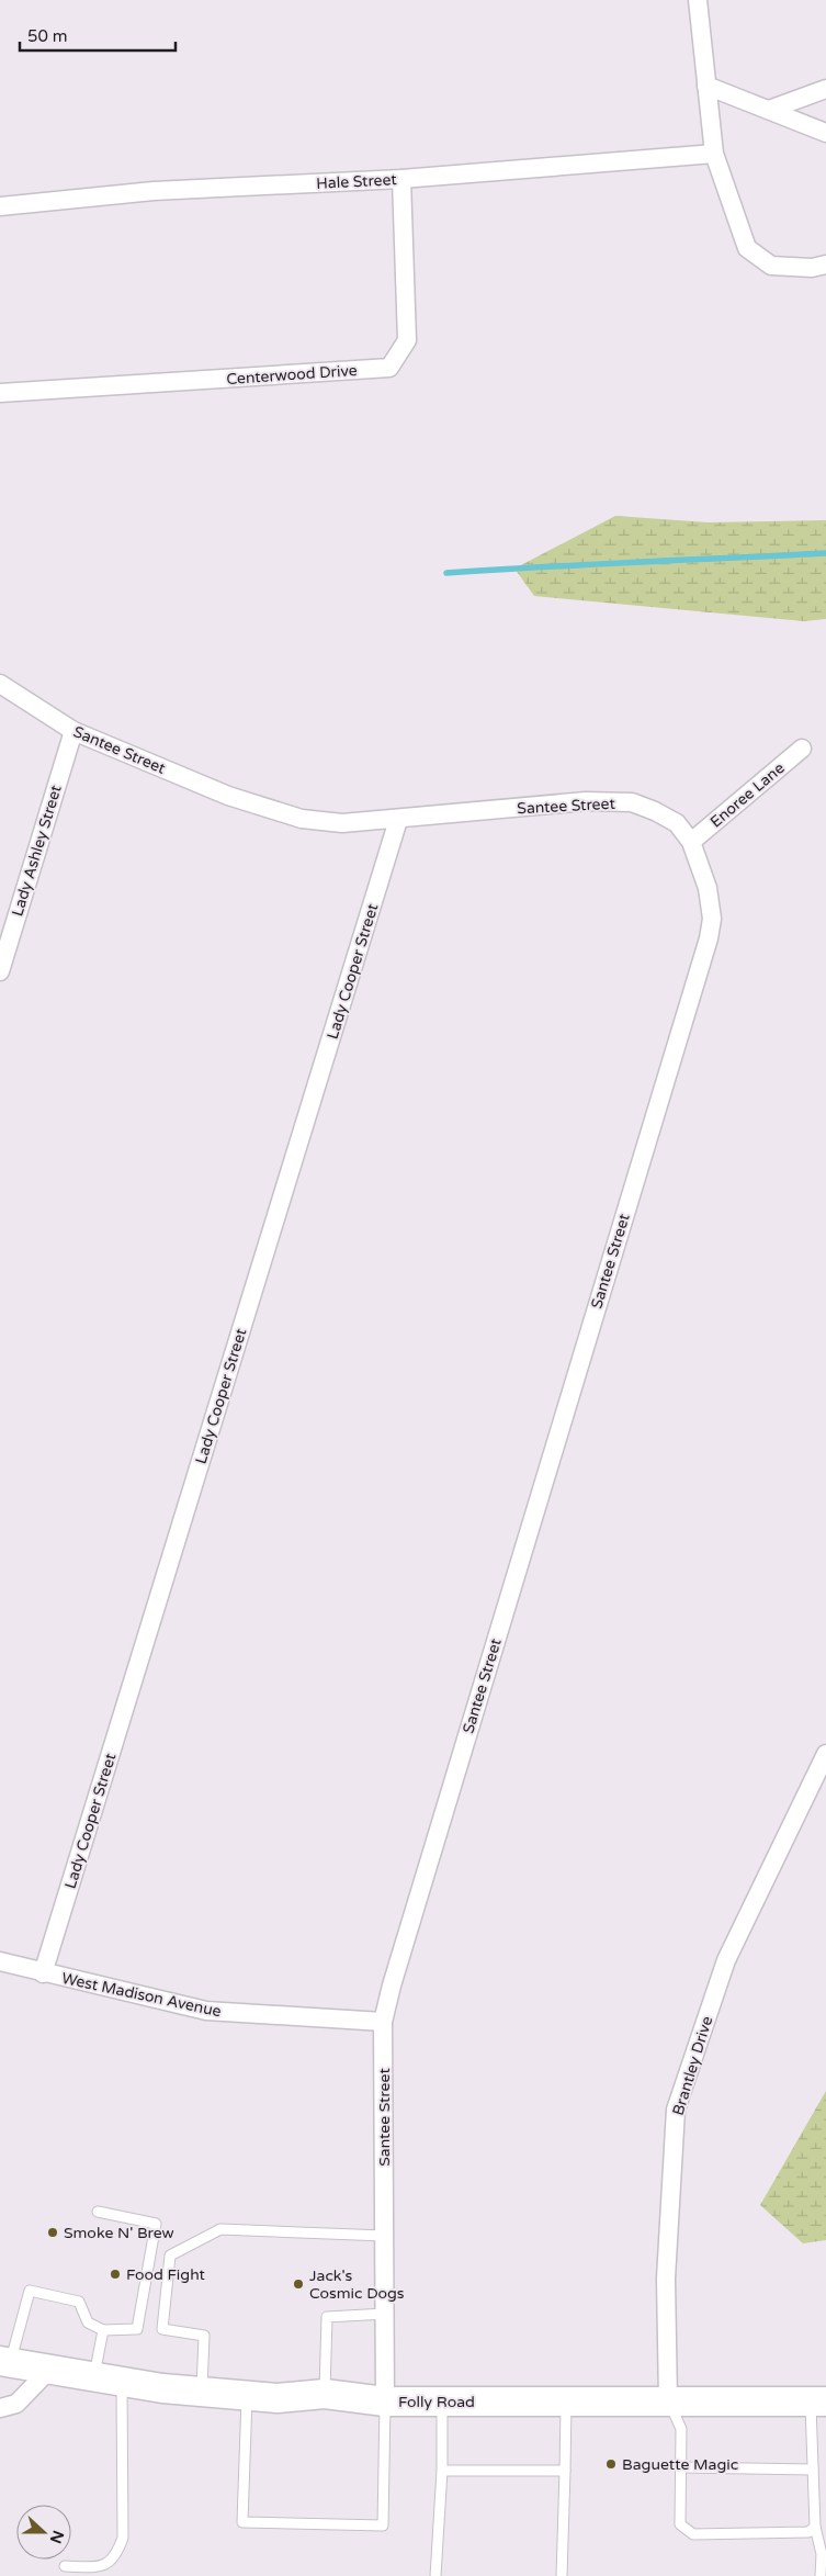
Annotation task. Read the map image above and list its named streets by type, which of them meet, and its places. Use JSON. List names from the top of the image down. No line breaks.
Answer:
{"streets":{"main road":["Folly Road"],"street":["Hale Street","Centerwood Drive","Santee Street","Enoree Lane","Lady Ashley Street","Lady Cooper Street","West Madison Avenue","Brantley Drive"]},"crossings":[["Hale Street","Centerwood Drive"],["Santee Street","Enoree Lane"],["Santee Street","Lady Ashley Street"],["Santee Street","Lady Cooper Street"],["Santee Street","West Madison Avenue"],["Santee Street","Folly Road"],["Lady Cooper Street","West Madison Avenue"],["Brantley Drive","Folly Road"]],"places":["Smoke N' Brew","Food Fight","Jack's Cosmic Dogs","Baguette Magic"],"scale_bar":"50 m","north":"right"}
